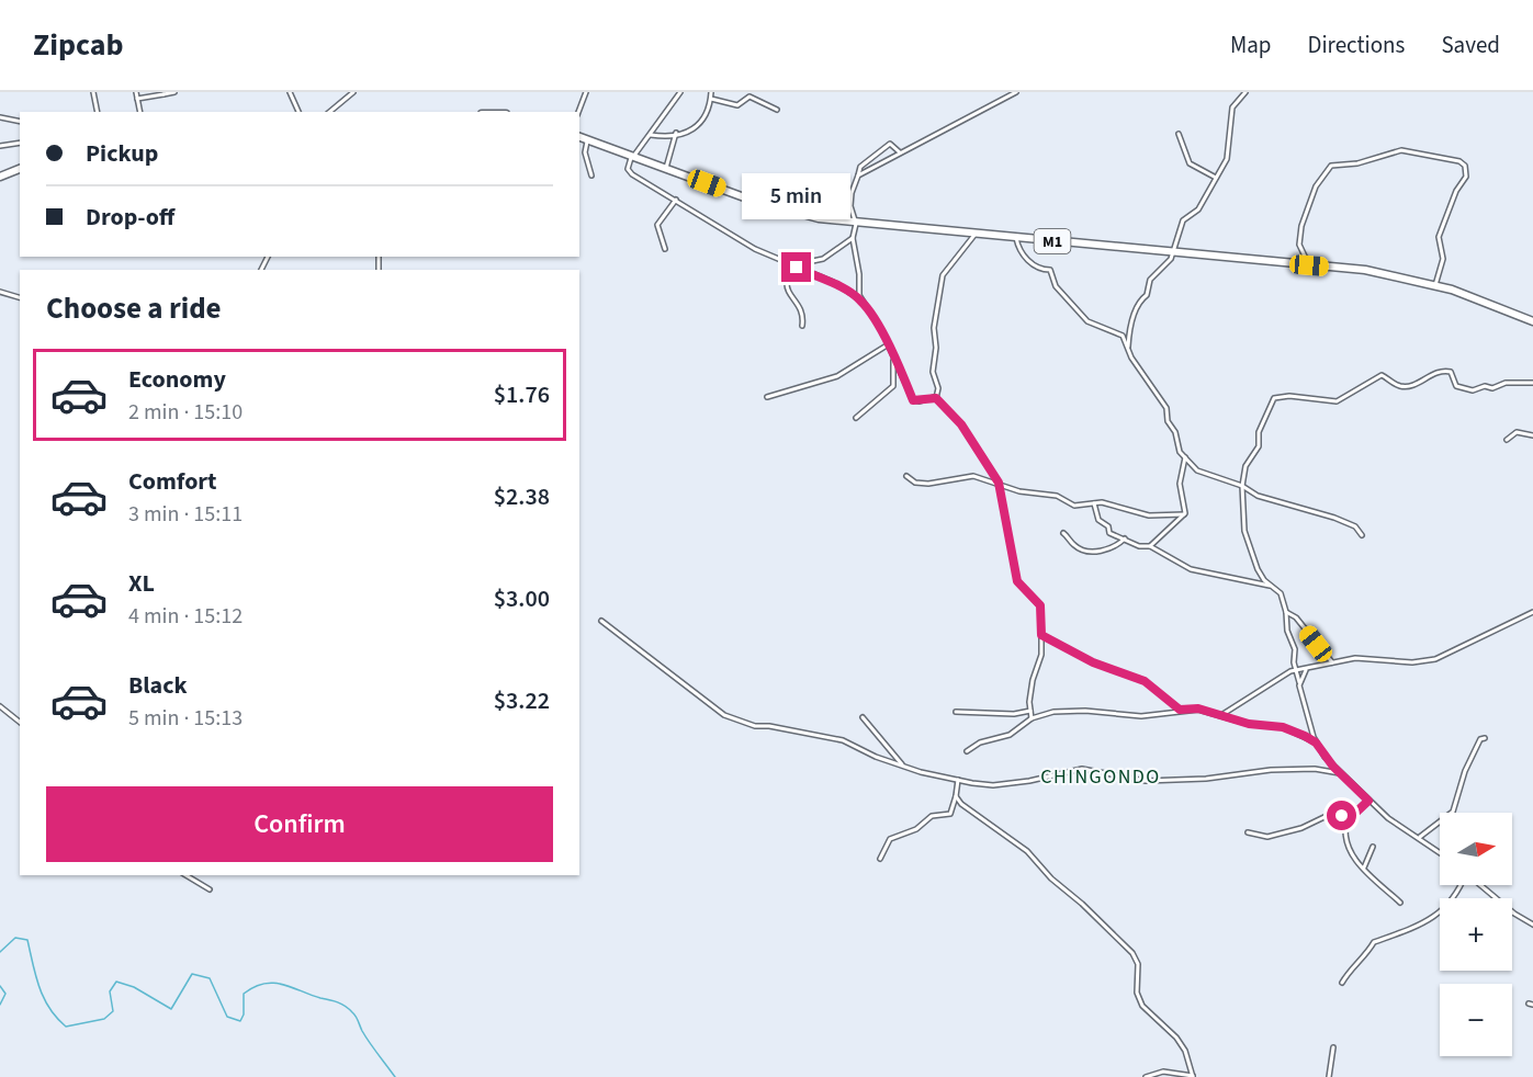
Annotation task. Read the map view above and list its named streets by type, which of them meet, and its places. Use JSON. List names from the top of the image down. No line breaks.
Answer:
{"streets":{"highway":["M1"]},"districts":["CHINGONDO"],"north":"right","page":{"header":"Zipcab","nav":["Map","Directions","Saved"],"banner":["Pickup","Drop-off"],"bubble":"5 min","heading":"Choose a ride","list":[{"name":"Economy","note":"2 min · 15:10","value":"$1.76"},{"name":"Comfort","note":"3 min · 15:11","value":"$2.38"},{"name":"XL","note":"4 min · 15:12","value":"$3.00"},{"name":"Black","note":"5 min · 15:13","value":"$3.22"}],"buttons":"Confirm","map_buttons":["+","−"]}}
